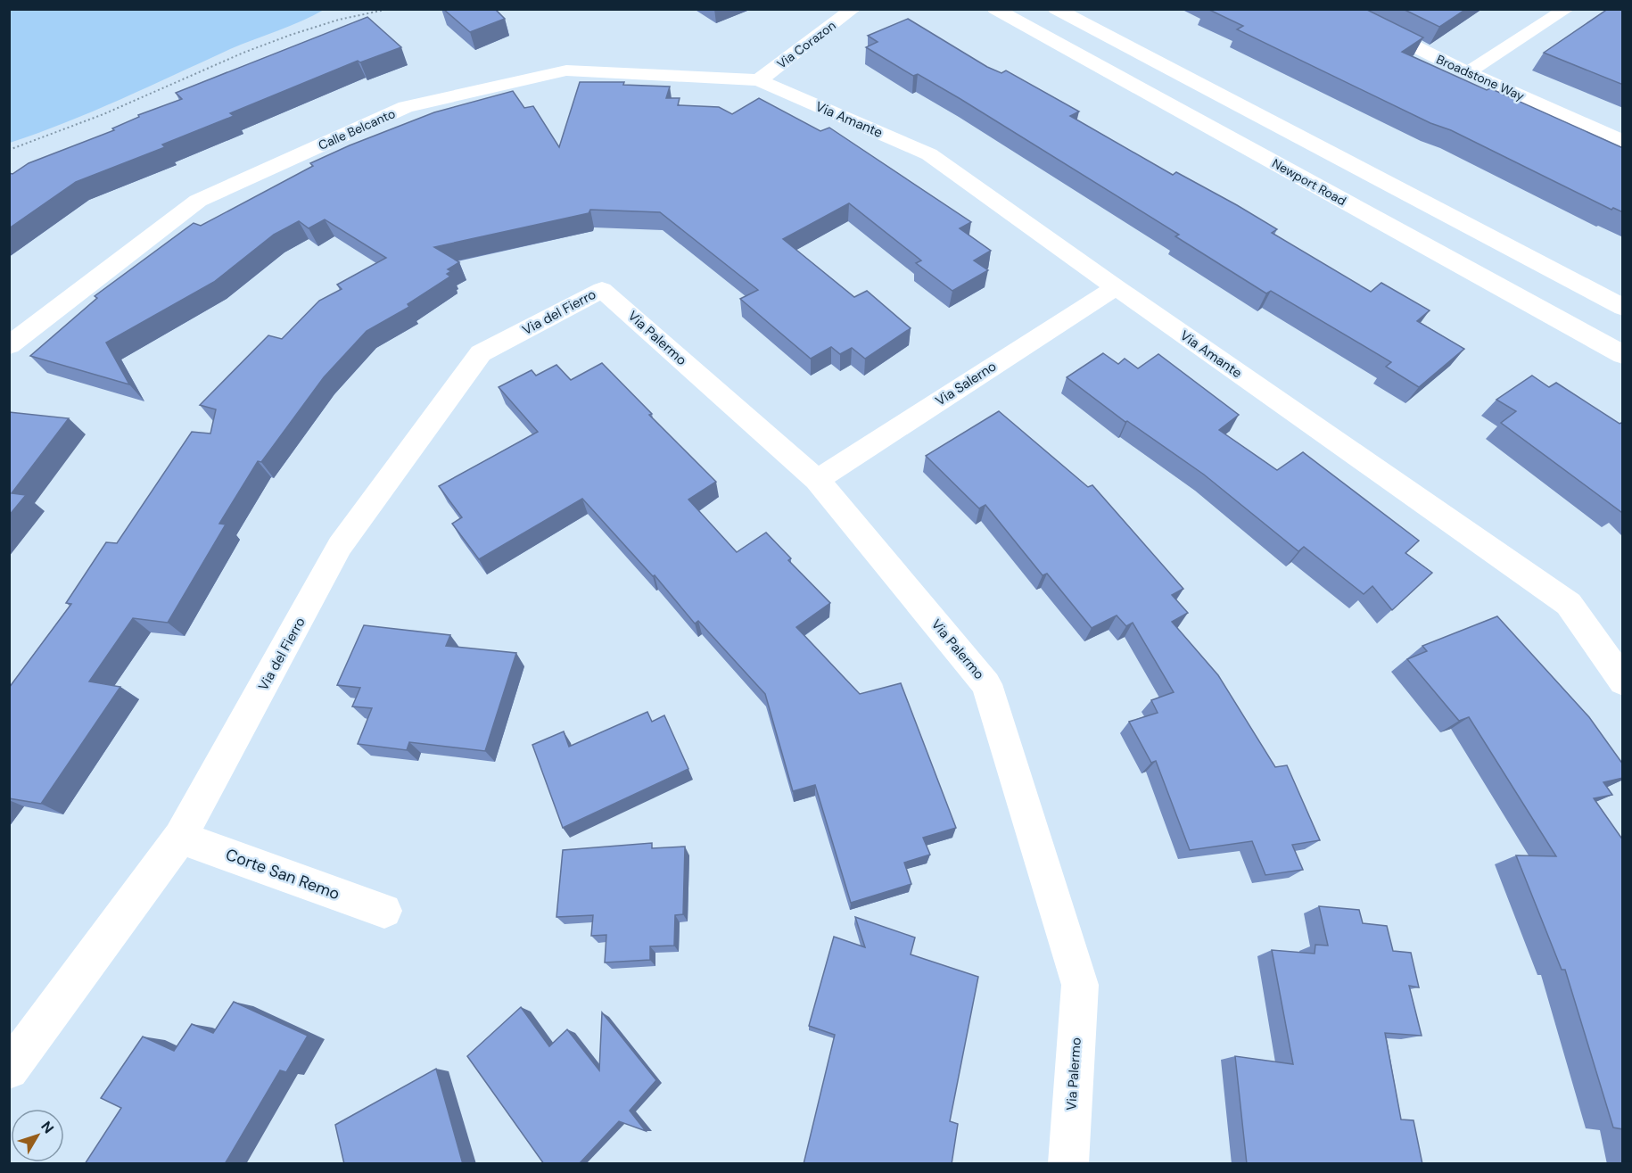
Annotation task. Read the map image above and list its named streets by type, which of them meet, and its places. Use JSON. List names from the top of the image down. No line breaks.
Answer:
{"streets":{"street":["Via Corazon","Broadstone Way","Via Amante","Calle Belcanto","Newport Road","Via del Fierro","Via Palermo","Via Salerno","Corte San Remo"]},"crossings":[["Via Corazon","Via Amante"],["Via Corazon","Calle Belcanto"],["Via Amante","Calle Belcanto"],["Via Amante","Via Salerno"],["Via del Fierro","Via Palermo"],["Via del Fierro","Corte San Remo"],["Via Palermo","Via Salerno"]],"north":"top right"}
